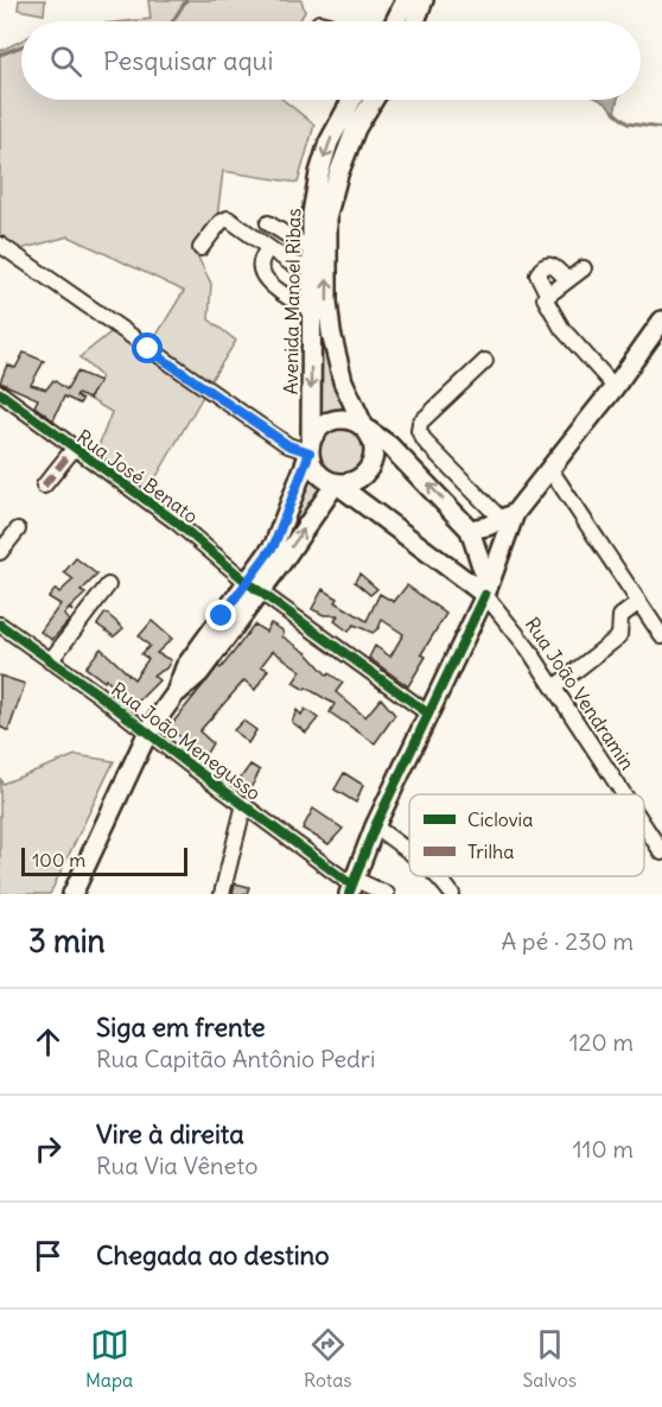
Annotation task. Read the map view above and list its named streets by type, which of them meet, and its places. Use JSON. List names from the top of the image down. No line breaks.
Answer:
{"streets":{"main road":["Avenida Manoel Ribas"],"street":["Rua José Benato","Rua João Vendramin","Rua João Menegusso"]},"crossings":[["Avenida Manoel Ribas","Rua João Vendramin"]],"legend":["Ciclovia","Trilha"],"scale_bar":"100 m","page":{"search":"Pesquisar aqui","scale":"100 m","heading":["3 min","A pé · 230 m"],"list":[["Siga em frente","Rua Capitão Antônio Pedri","120 m"],["Vire à direita","Rua Via Vêneto","110 m"],"Chegada ao destino"],"nav":["Mapa","Rotas","Salvos"]}}
